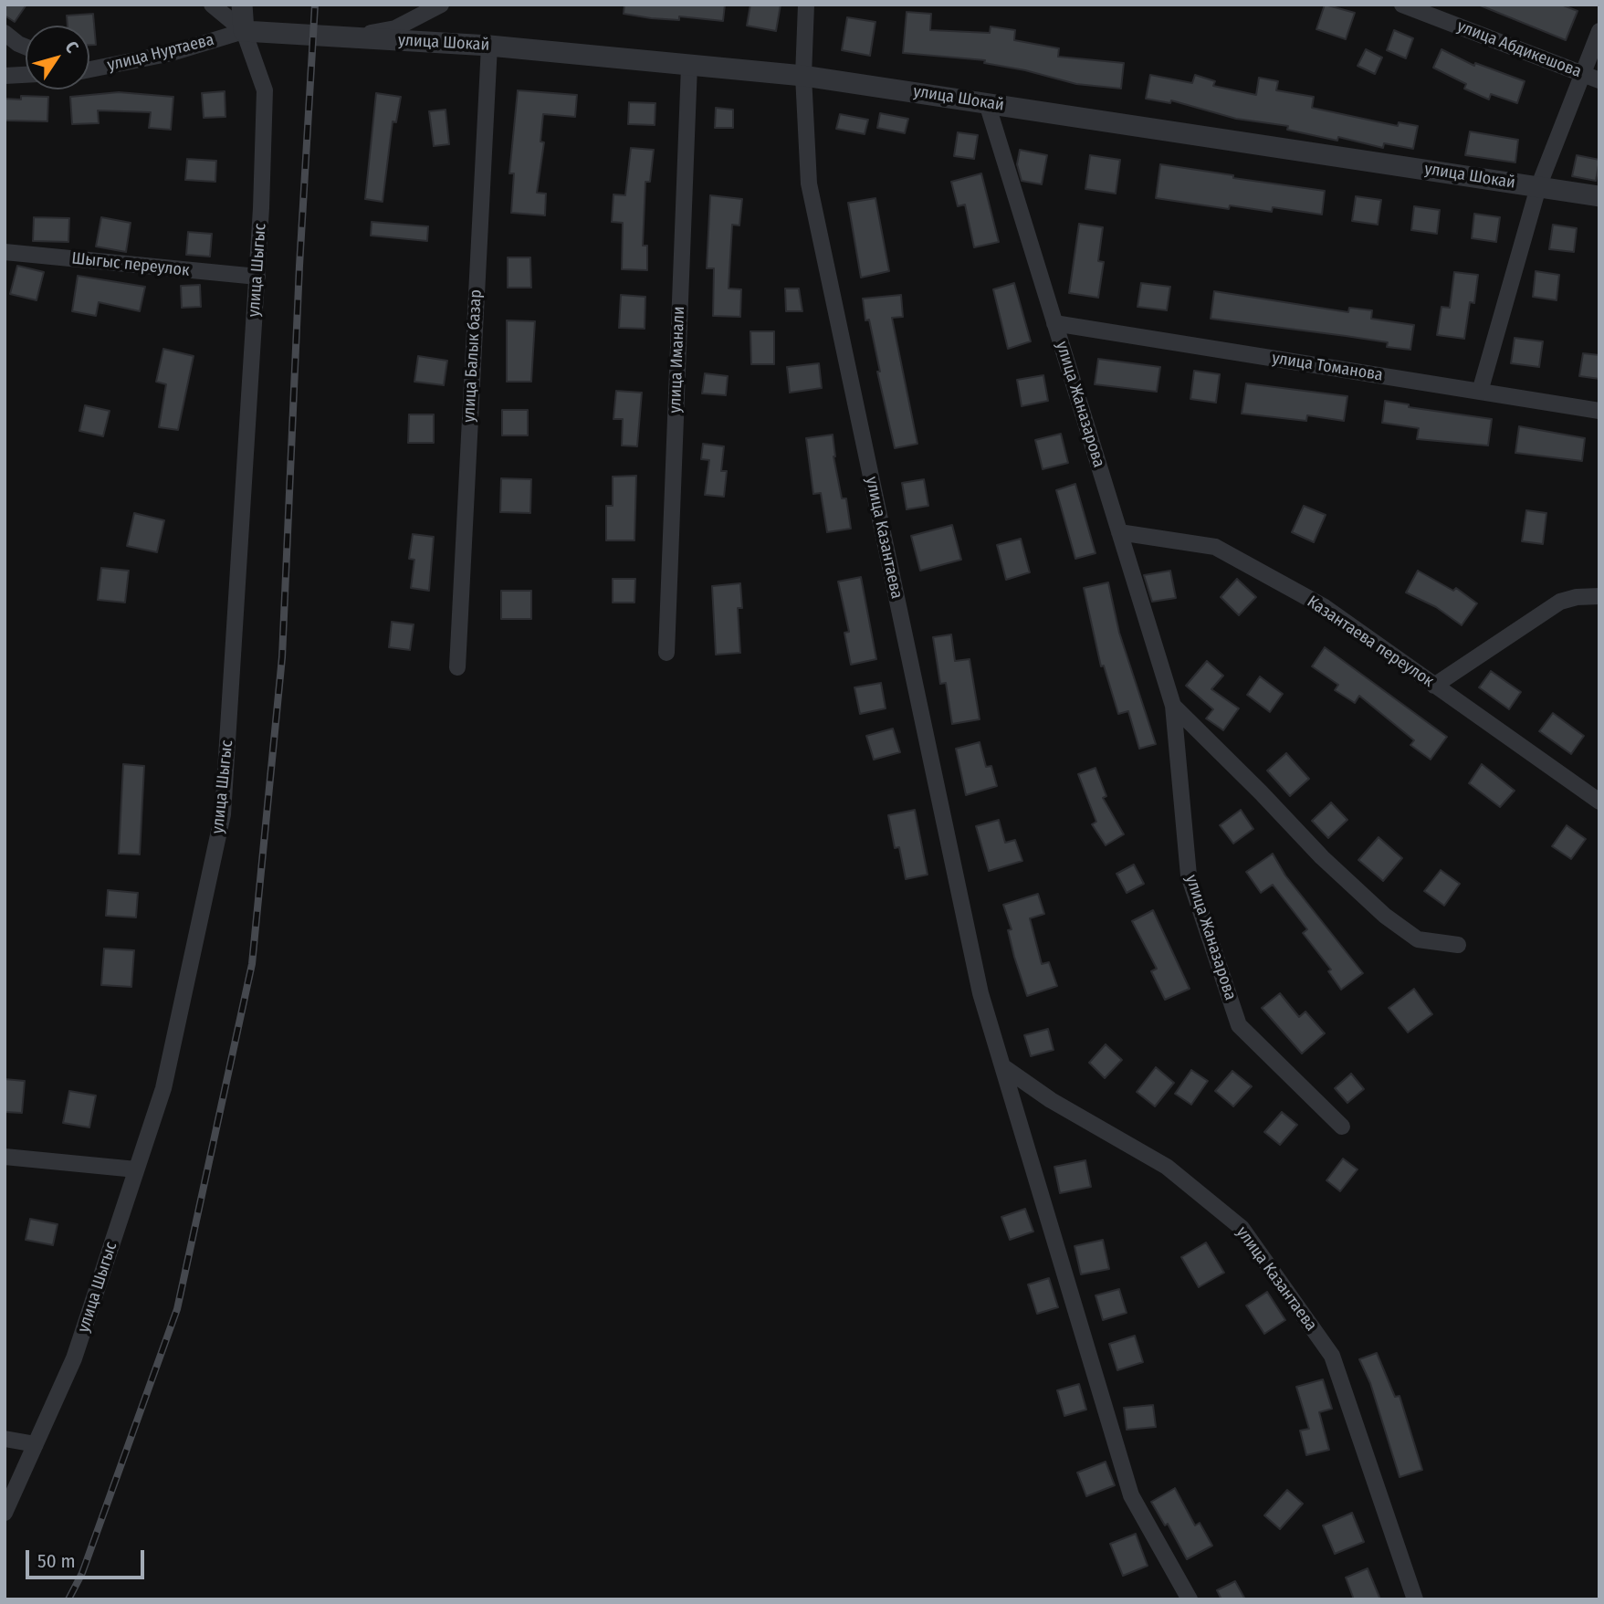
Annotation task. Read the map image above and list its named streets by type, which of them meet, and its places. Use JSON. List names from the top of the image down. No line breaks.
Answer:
{"streets":{"street":["улица Шокай","улица Абдикешова","улица Нуртаева","Шыгыс переулок","улица Шыгыс","улица Балык базар","улица Иманали","улица Томанова","улица Жаназарова","улица Казантаева","Казантаева переулок"]},"crossings":[["улица Шокай","улица Нуртаева"],["улица Шокай","улица Шыгыс"],["улица Шокай","улица Балык базар"],["улица Шокай","улица Иманали"],["улица Шокай","улица Жаназарова"],["улица Шокай","улица Казантаева"],["улица Нуртаева","улица Шыгыс"],["Шыгыс переулок","улица Шыгыс"],["улица Томанова","улица Жаназарова"],["улица Жаназарова","Казантаева переулок"]],"scale_bar":"50 m","north":"top right"}
